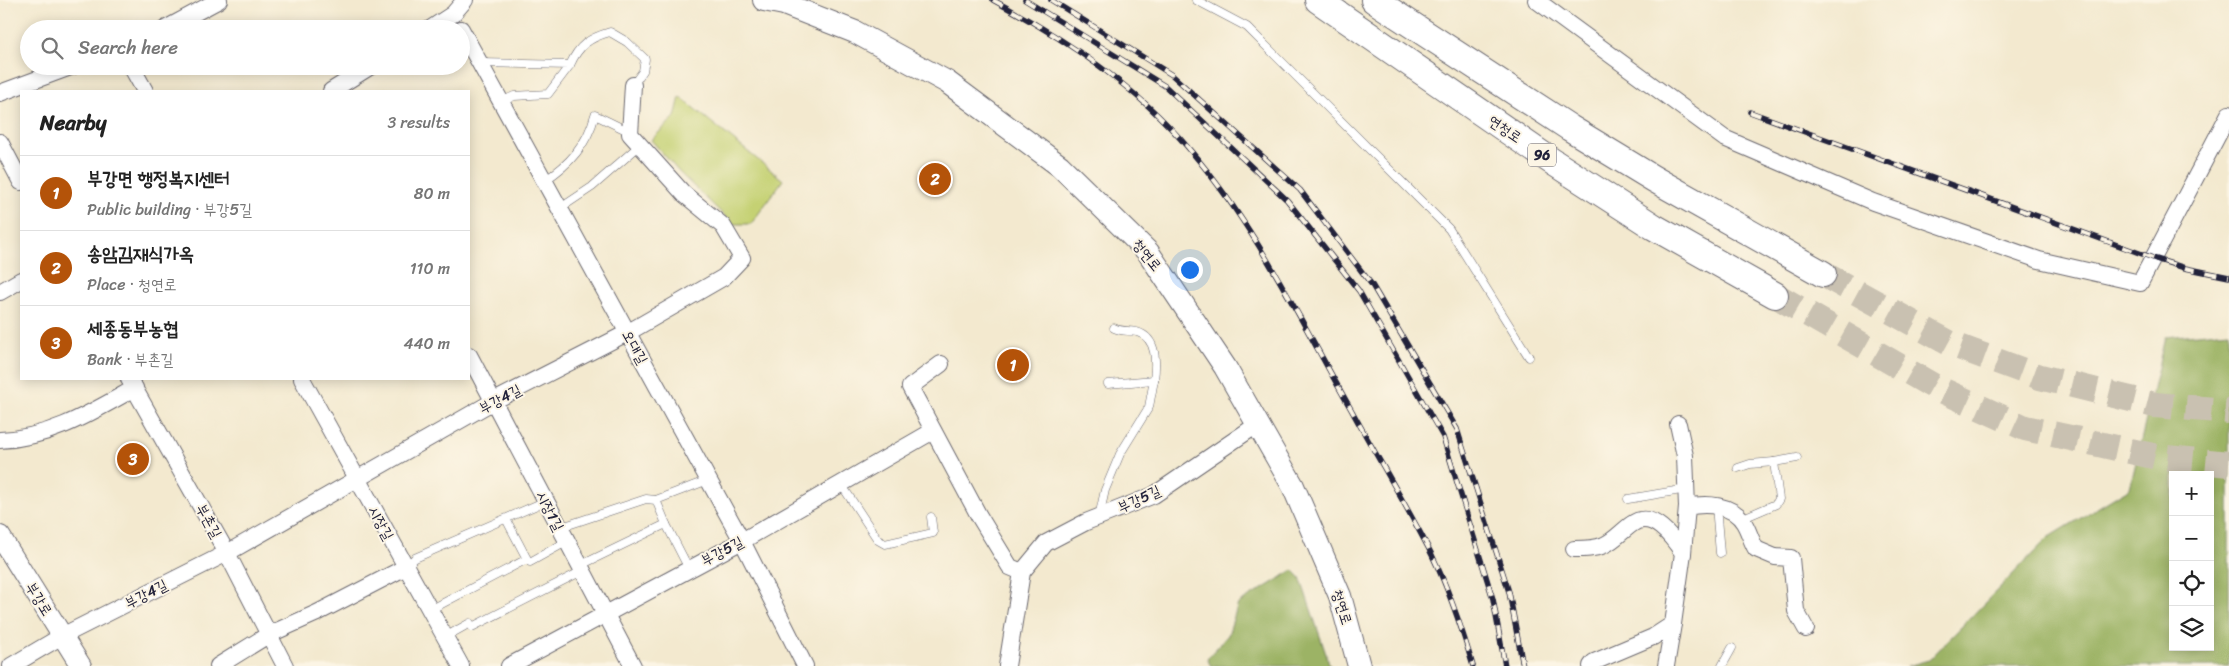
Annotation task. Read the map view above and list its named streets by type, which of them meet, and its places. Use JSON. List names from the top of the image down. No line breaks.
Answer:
{"streets":{"highway":["연청로","96"],"main road":["청연로"],"street":["오대길","부강4길","부강5길","시장1길","부촌길","시장길","부강로"]},"crossings":[["청연로","부강5길"],["오대길","부강4길"],["오대길","부강5길"],["부강4길","시장1길"],["부강4길","부촌길"],["부강4길","시장길"],["부강4길","부강로"],["부강5길","시장1길"]],"page":{"search":"Search here","heading":["Nearby","3 results"],"list":[{"mark":"1","name":"부강면 행정복지센터","note":"Public building · 부강5길","value":"80 m"},{"mark":"2","name":"송암김재식가옥","note":"Place · 청연로","value":"110 m"},{"mark":"3","name":"세종동부농협","note":"Bank · 부촌길","value":"440 m"}],"pins":["2","1","3"],"map_buttons":["+","−"]}}
